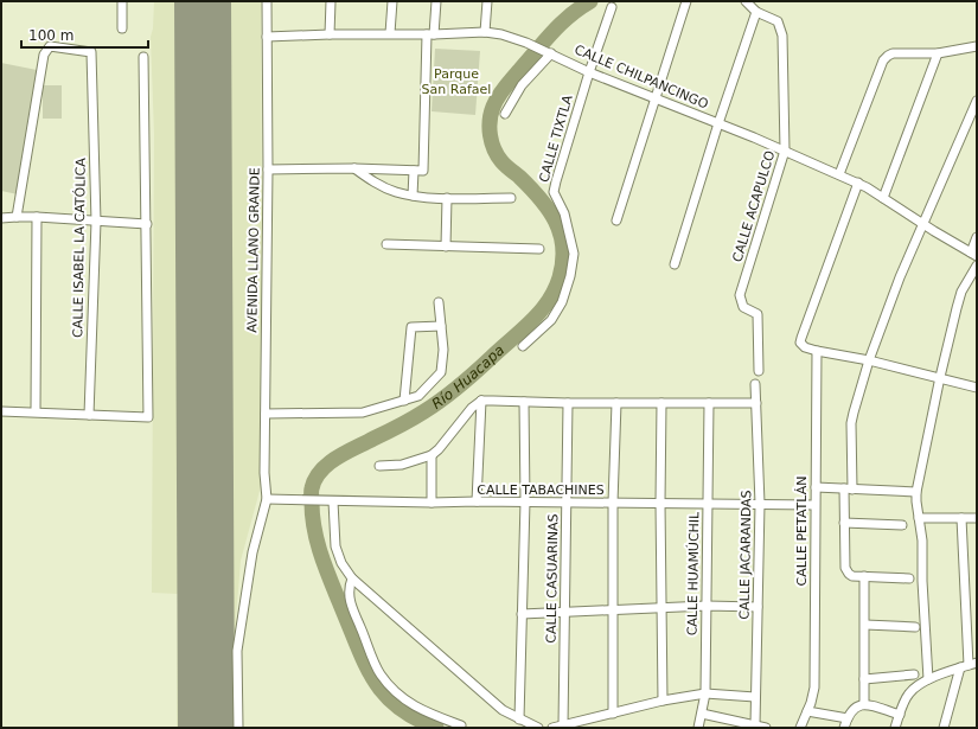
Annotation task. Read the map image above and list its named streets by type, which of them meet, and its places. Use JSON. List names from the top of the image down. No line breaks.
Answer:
{"streets":{"street":["CALLE CHILPANCINGO","CALLE TIXTLA","CALLE ACAPULCO","CALLE ISABEL LA CATÓLICA","AVENIDA LLANO GRANDE","CALLE TABACHINES","CALLE PETATLÁN","CALLE JACARANDAS","CALLE HUAMÚCHIL","CALLE CASUARINAS"]},"crossings":[["CALLE CHILPANCINGO","CALLE TIXTLA"],["CALLE CHILPANCINGO","CALLE ACAPULCO"],["CALLE CHILPANCINGO","AVENIDA LLANO GRANDE"],["AVENIDA LLANO GRANDE","CALLE TABACHINES"],["CALLE TABACHINES","CALLE PETATLÁN"],["CALLE TABACHINES","CALLE JACARANDAS"],["CALLE TABACHINES","CALLE HUAMÚCHIL"],["CALLE TABACHINES","CALLE CASUARINAS"]],"water":["Río Huacapa"],"parks":["Parque San Rafael"],"scale_bar":"100 m"}
